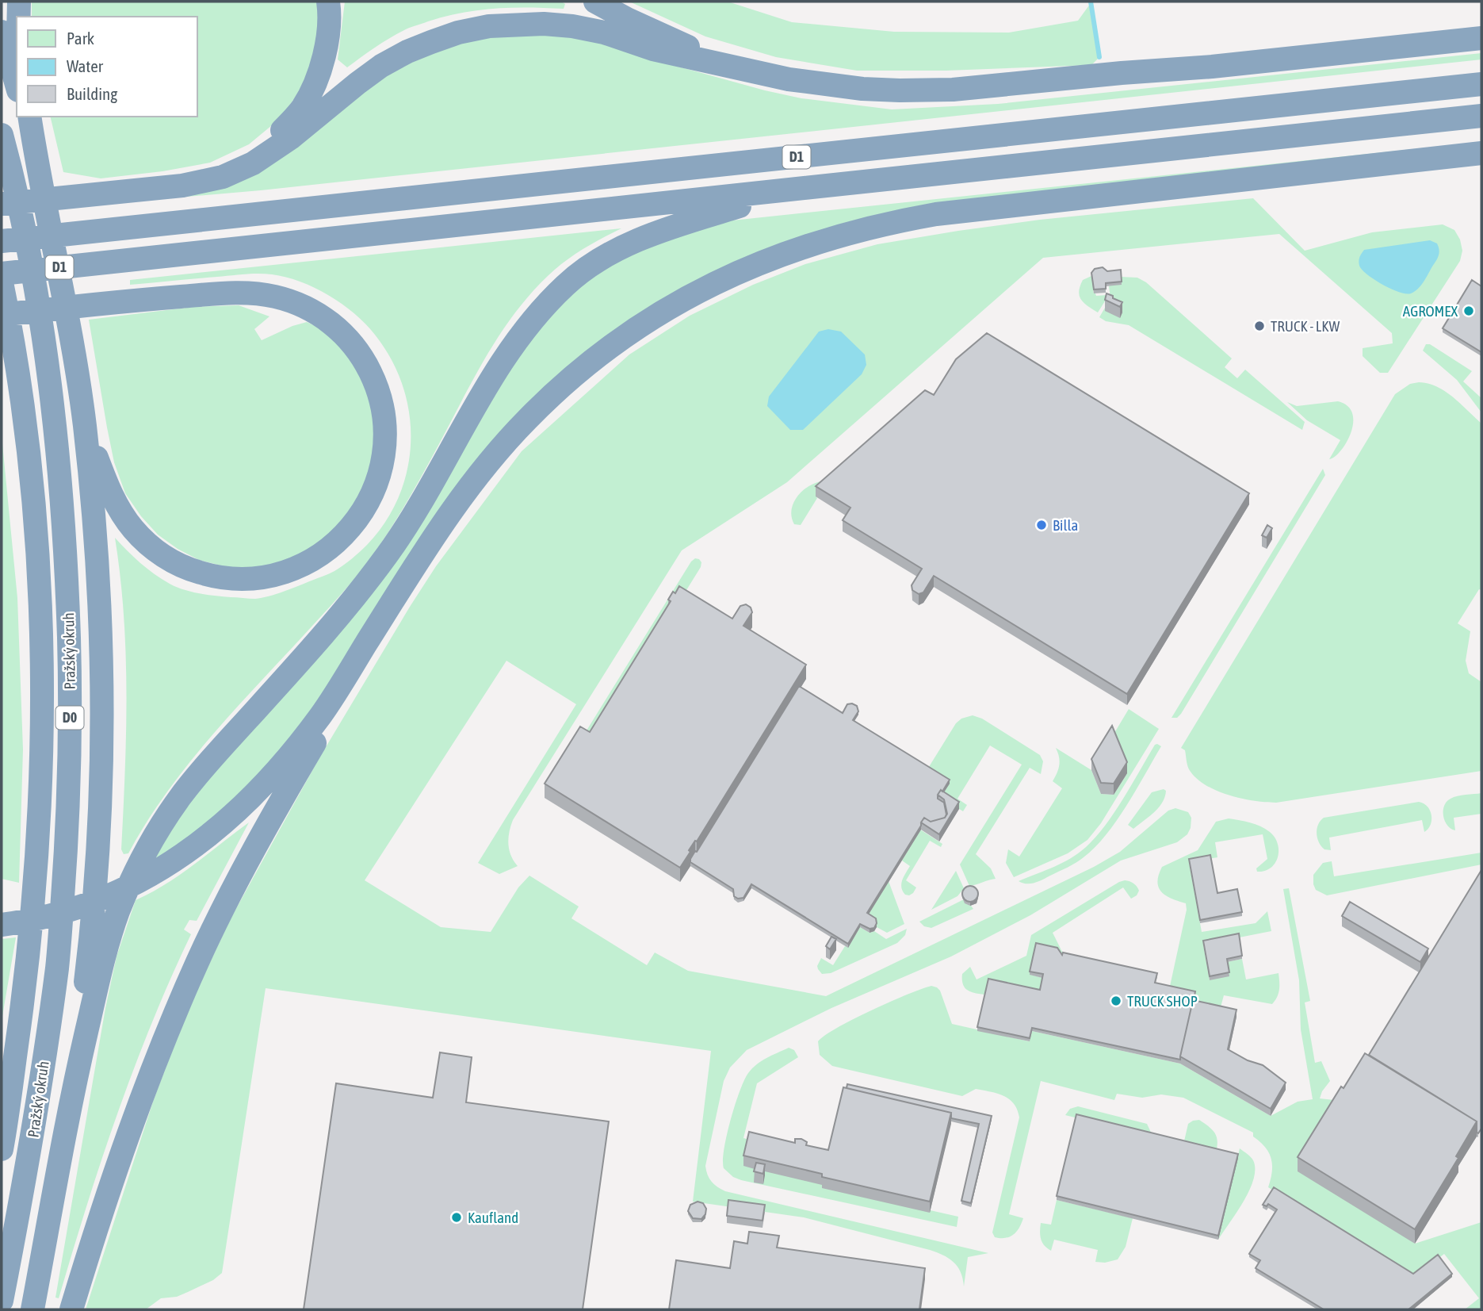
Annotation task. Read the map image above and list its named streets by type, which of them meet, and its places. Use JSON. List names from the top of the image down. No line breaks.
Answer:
{"streets":{"highway":["D1","Pražský okruh","D0"]},"places":["AGROMEX","TRUCK - LKW","Billa","TRUCK SHOP","Kaufland"],"legend":["Park","Water","Building"]}
